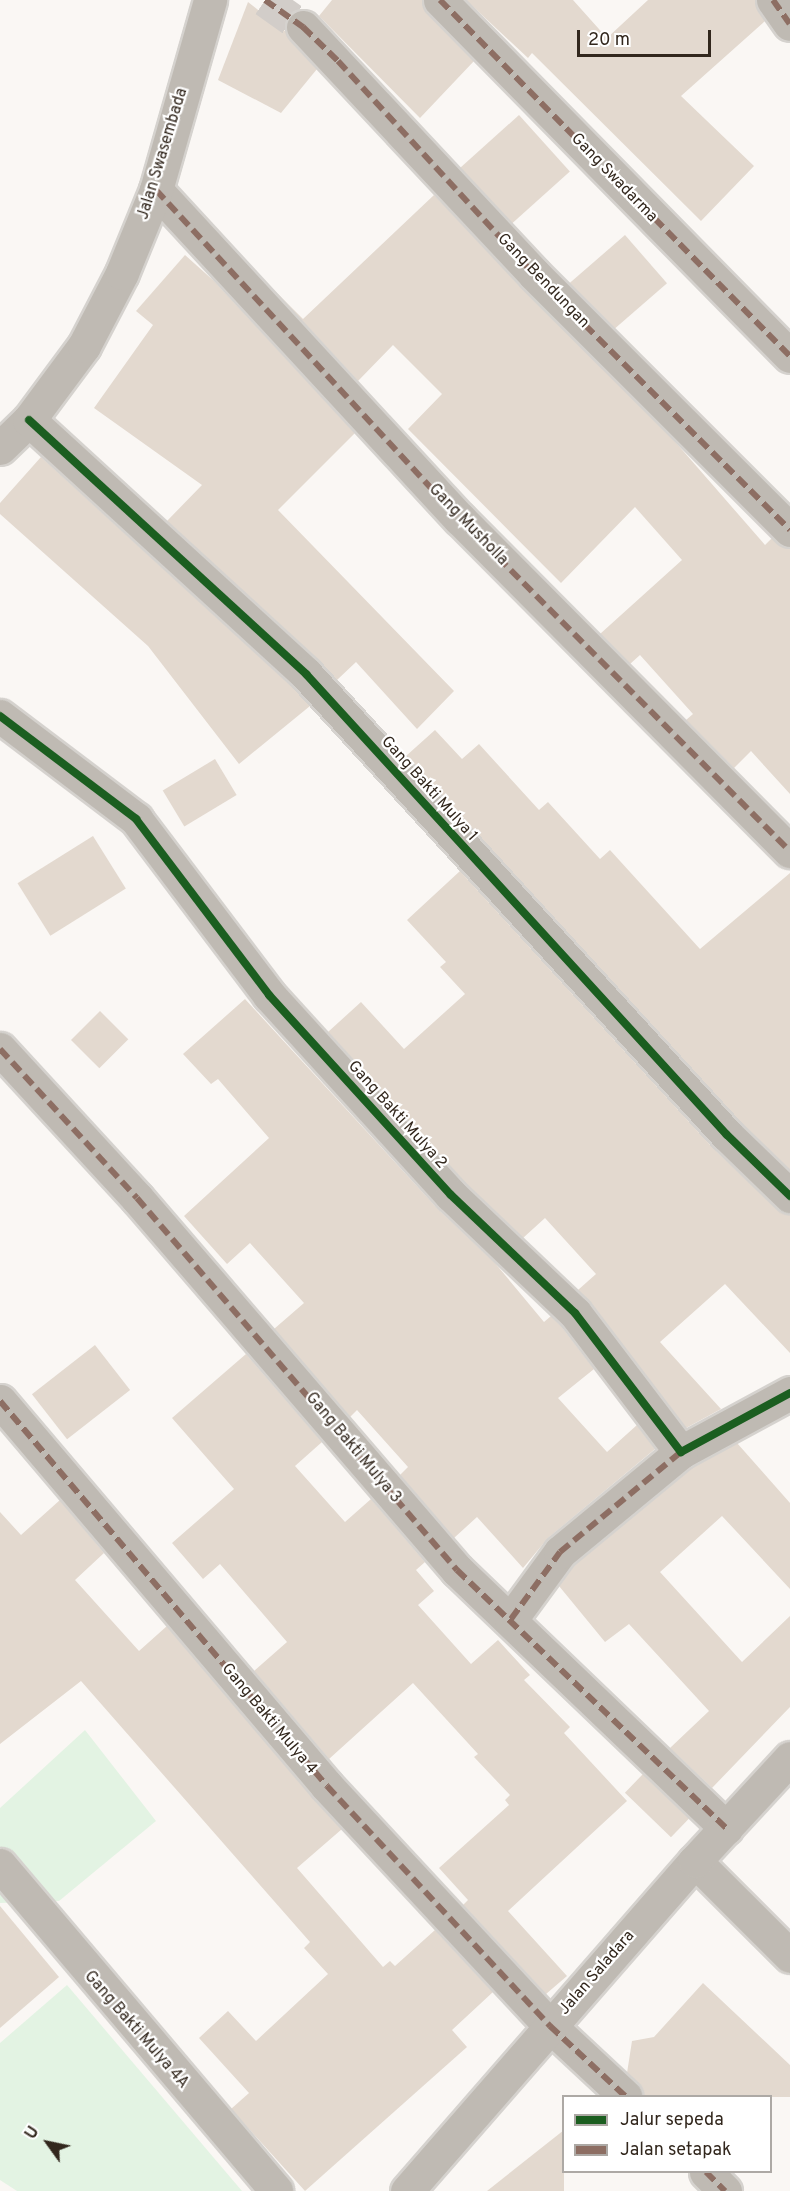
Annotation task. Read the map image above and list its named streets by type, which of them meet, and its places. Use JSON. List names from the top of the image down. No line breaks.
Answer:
{"streets":{"street":["Jalan Swasembada","Gang Swadarma","Gang Bendungan","Gang Musholla","Gang Bakti Mulya 1","Gang Bakti Mulya 2","Gang Bakti Mulya 3","Gang Bakti Mulya 4","Jalan Saladara","Gang Bakti Mulya 4A"]},"crossings":[["Jalan Swasembada","Gang Musholla"],["Jalan Swasembada","Gang Bakti Mulya 1"],["Gang Bakti Mulya 3","Jalan Saladara"],["Gang Bakti Mulya 4","Jalan Saladara"]],"legend":["Jalur sepeda","Jalan setapak"],"scale_bar":"20 m","north":"top left"}
